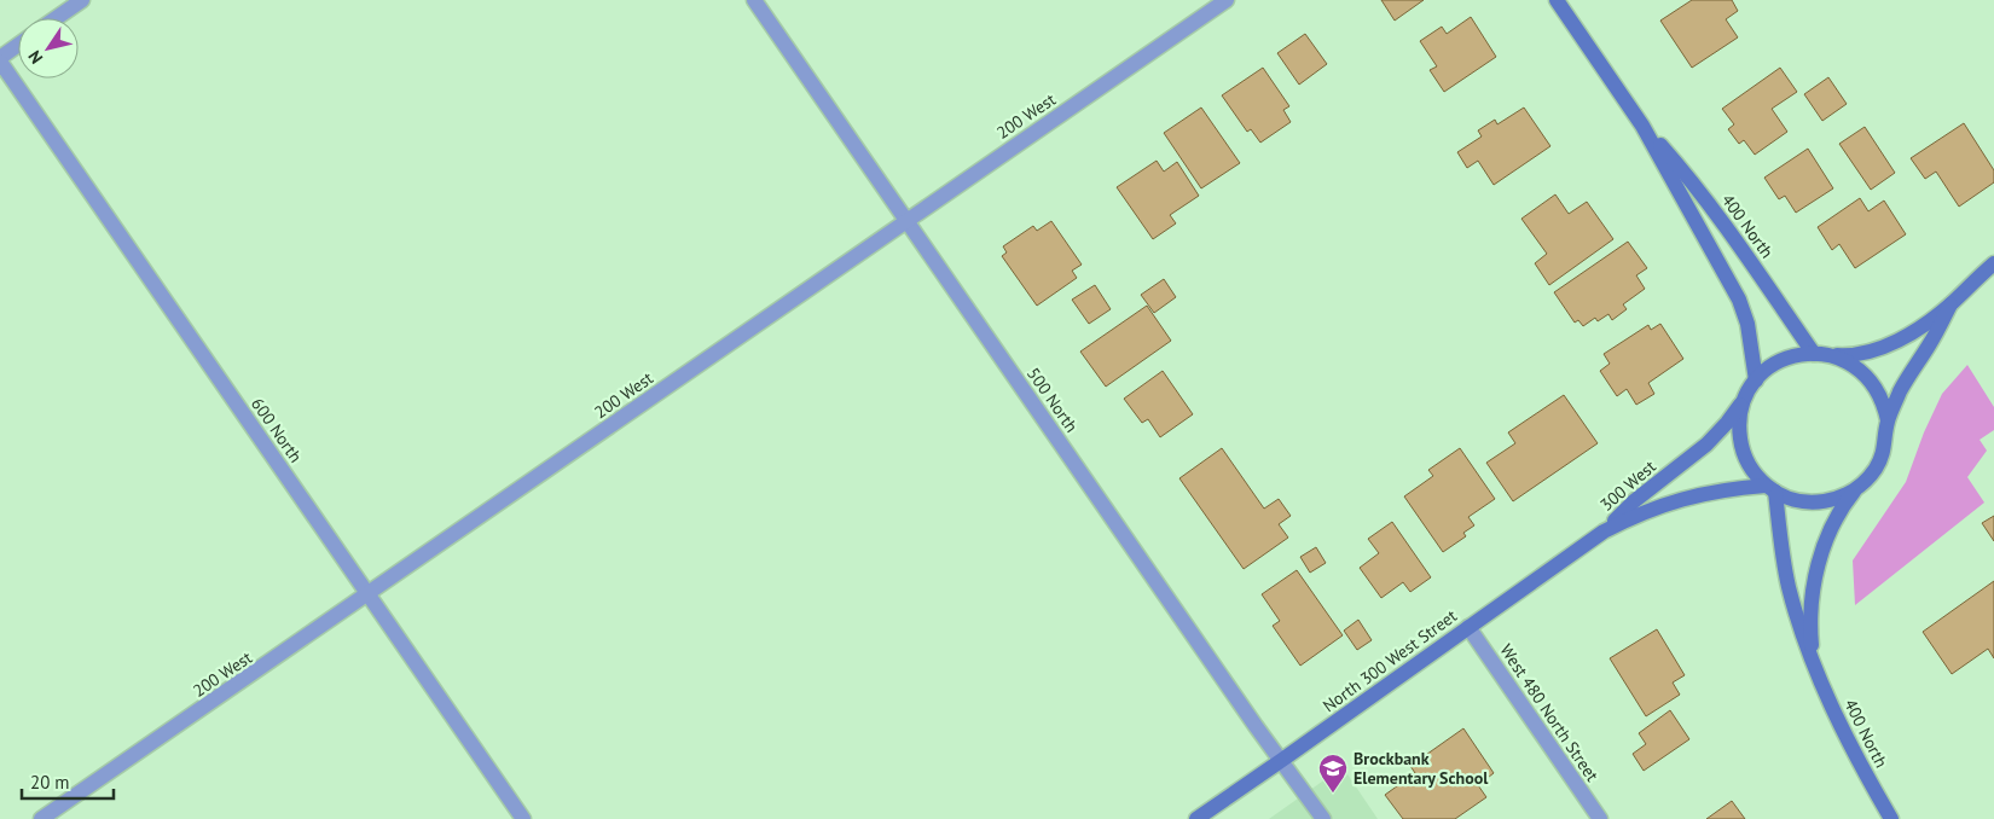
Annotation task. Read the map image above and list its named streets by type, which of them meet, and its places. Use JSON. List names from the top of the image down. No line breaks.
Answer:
{"streets":{"main road":["400 North","300 West","North 300 West Street"],"street":["200 West","500 North","600 North","West 480 North Street"]},"crossings":[["200 West","500 North"],["200 West","600 North"],["400 North","300 West"],["500 North","North 300 West Street"],["300 West","North 300 West Street"],["North 300 West Street","West 480 North Street"]],"places":{"school or university":["Brockbank Elementary School"]},"scale_bar":"20 m","north":"bottom left"}
